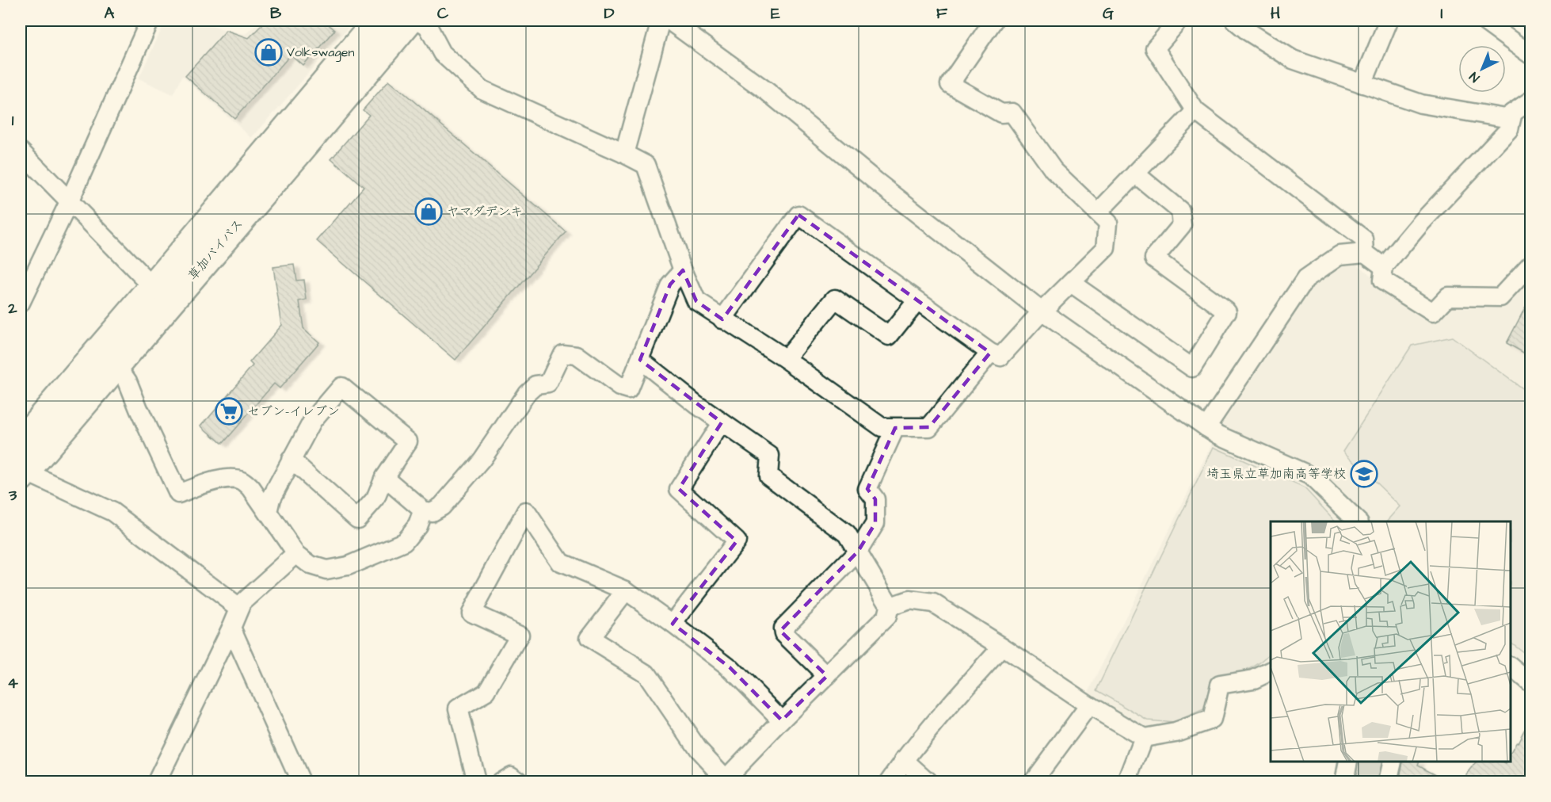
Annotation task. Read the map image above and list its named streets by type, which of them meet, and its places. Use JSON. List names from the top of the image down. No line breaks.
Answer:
{"streets":{"highway":["草加バイパス"]},"places":{"shop":["Volkswagen","ヤマダデンキ"],"supermarket":["セブン-イレブン"],"school or university":["埼玉県立草加南高等学校"]},"north":"bottom left","grid":{"columns":["A","B","C","D","E","F","G","H","I"],"rows":["1","2","3","4"]}}
